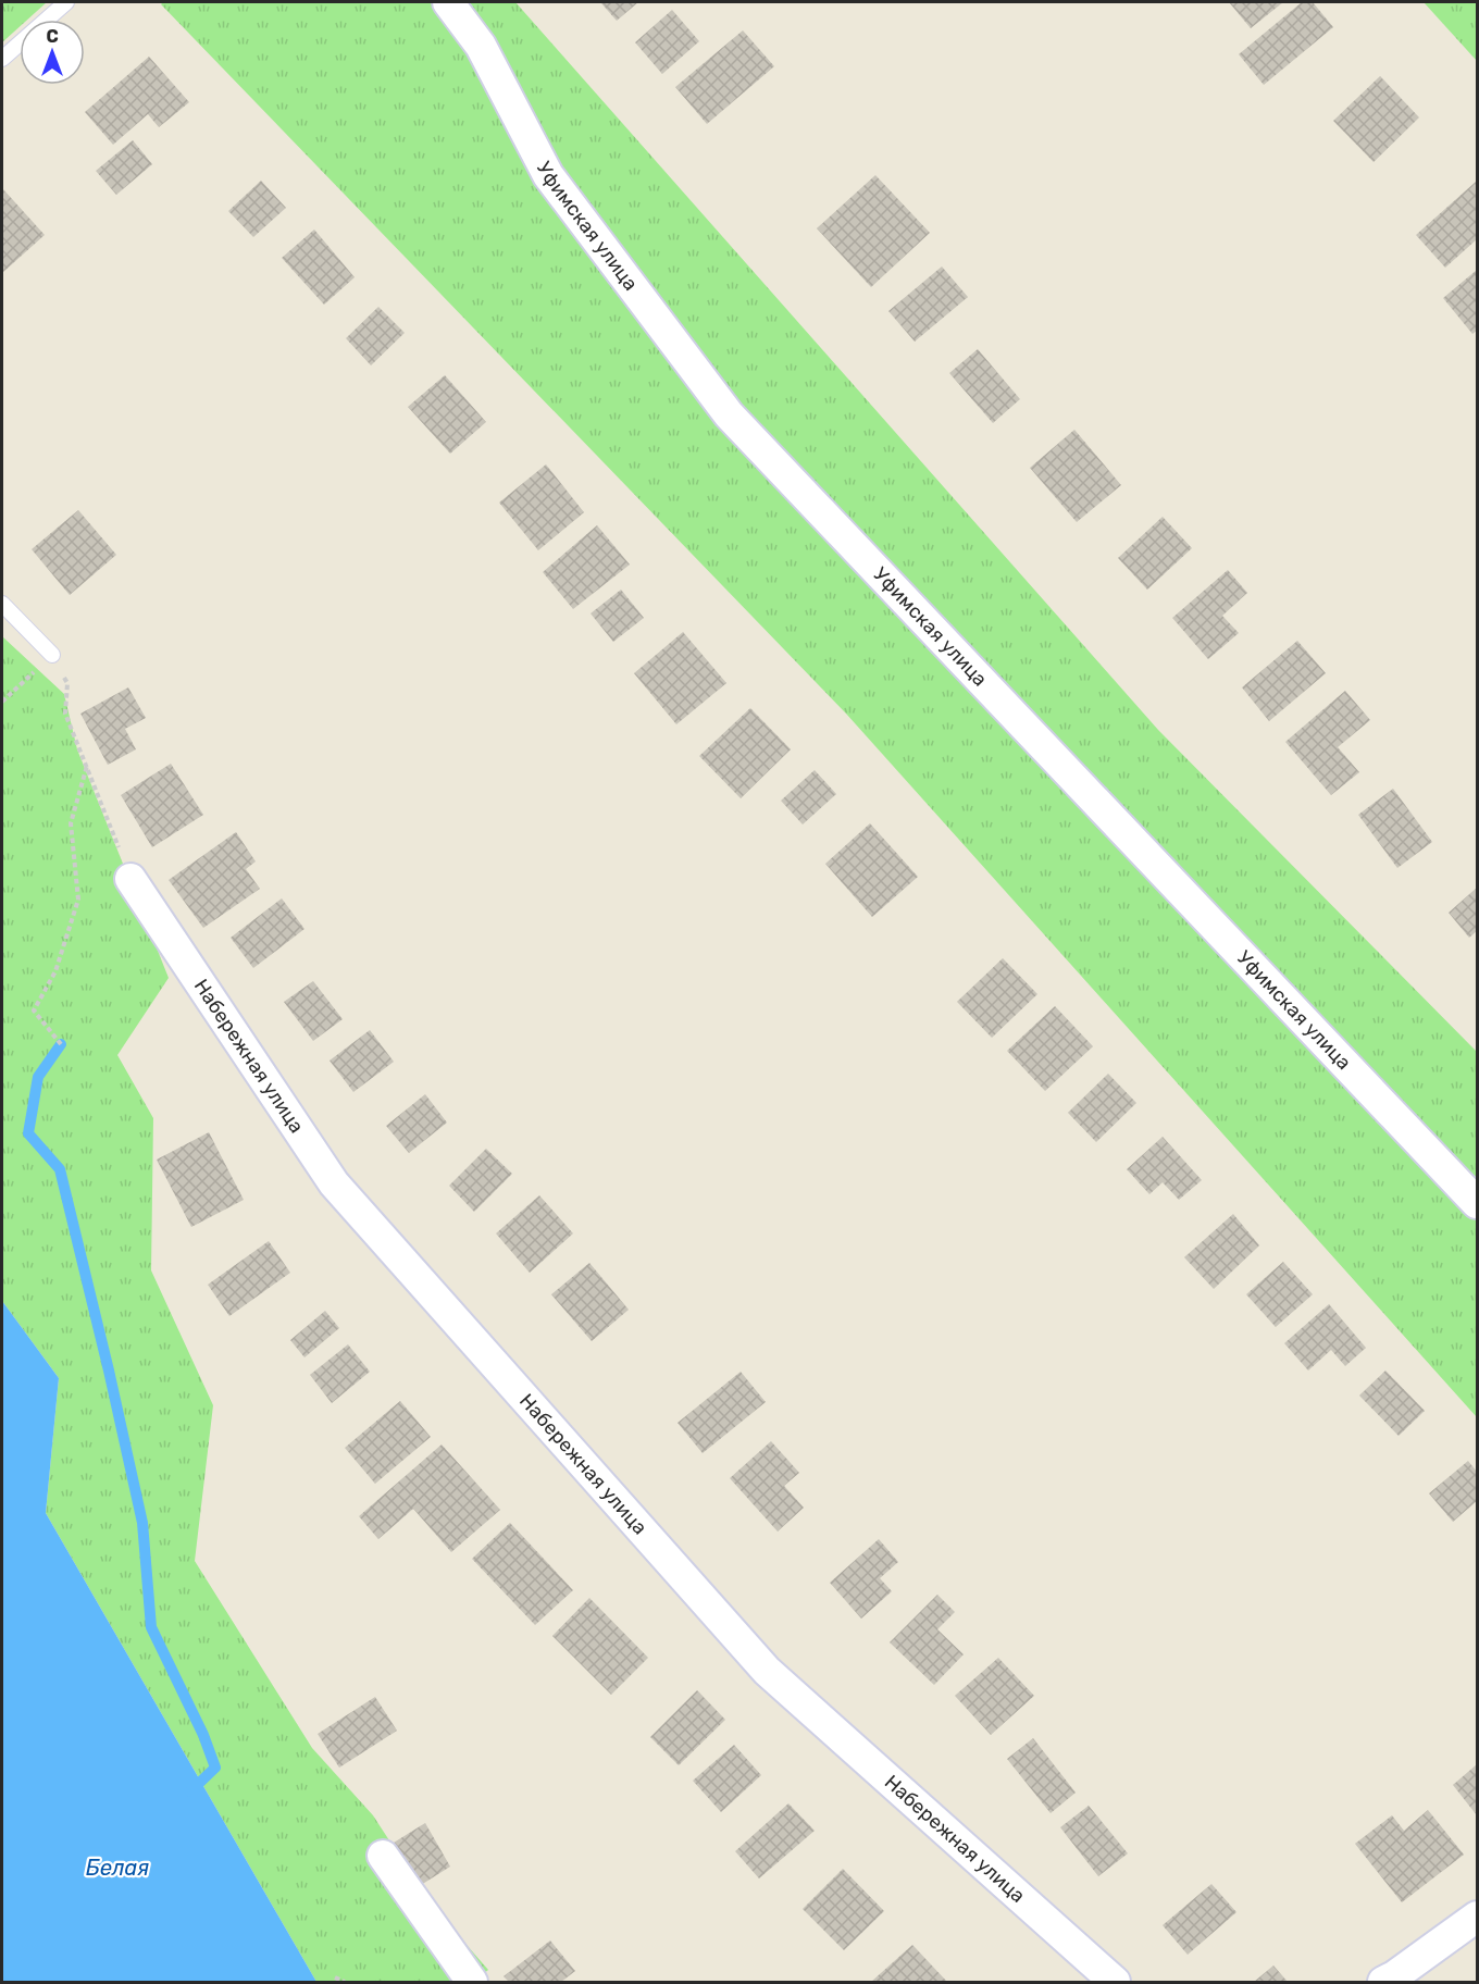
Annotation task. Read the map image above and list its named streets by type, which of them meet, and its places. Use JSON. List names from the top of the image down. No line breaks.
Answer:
{"streets":{"street":["Уфимская улица","Набережная улица"]},"water":["Белая"],"north":"top"}
